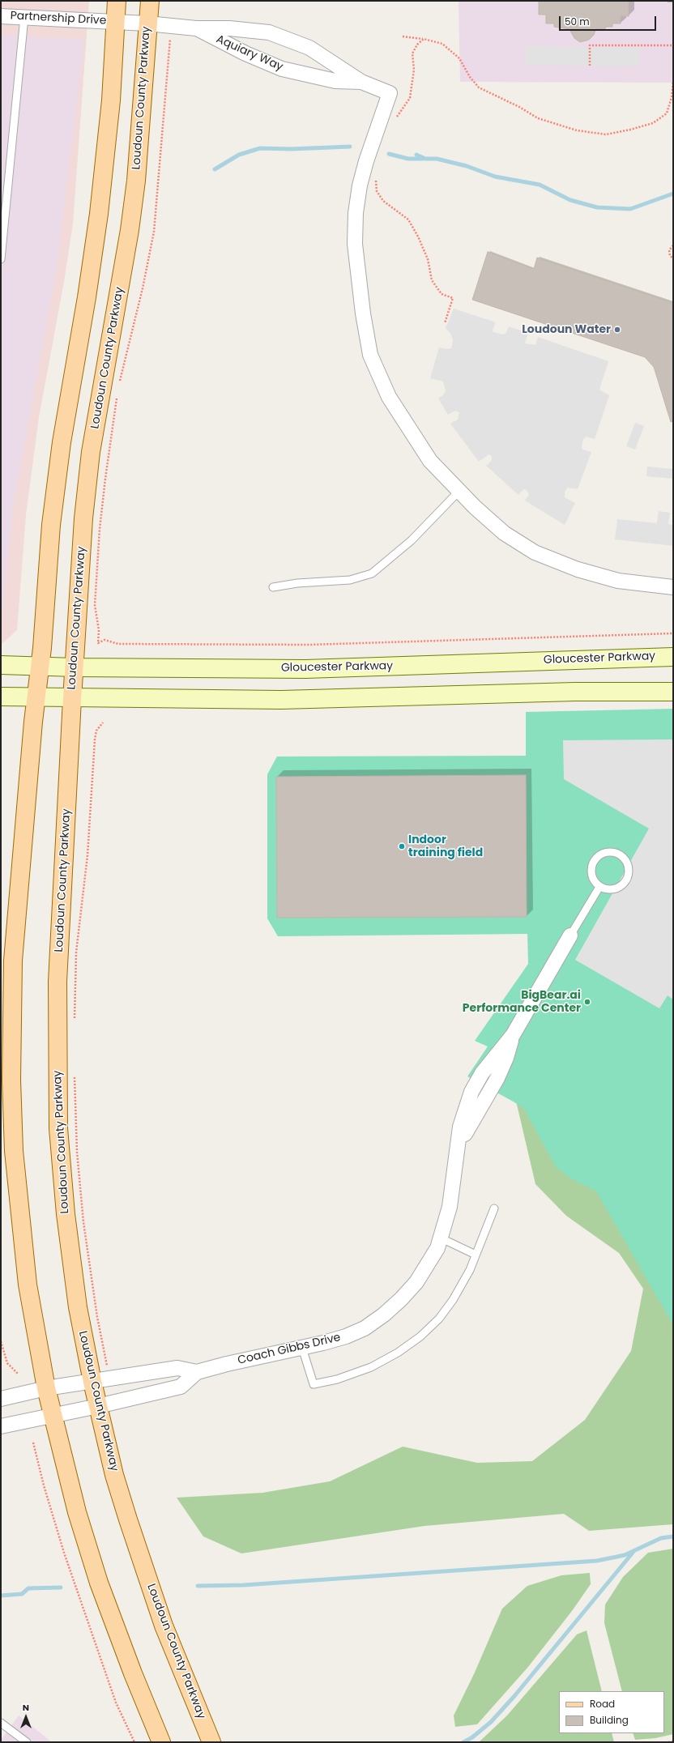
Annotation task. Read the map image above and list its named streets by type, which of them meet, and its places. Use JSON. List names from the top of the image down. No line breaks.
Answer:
{"streets":{"main road":["Loudoun County Parkway","Gloucester Parkway"],"street":["Partnership Drive","Aquiary Way","Coach Gibbs Drive"]},"crossings":[["Partnership Drive","Aquiary Way"],["Aquiary Way","Loudoun County Parkway"],["Loudoun County Parkway","Gloucester Parkway"],["Loudoun County Parkway","Coach Gibbs Drive"]],"places":["Loudoun Water","Indoor training field","BigBear.ai Performance Center"],"legend":["Road","Building"],"scale_bar":"50 m","north":"top"}
